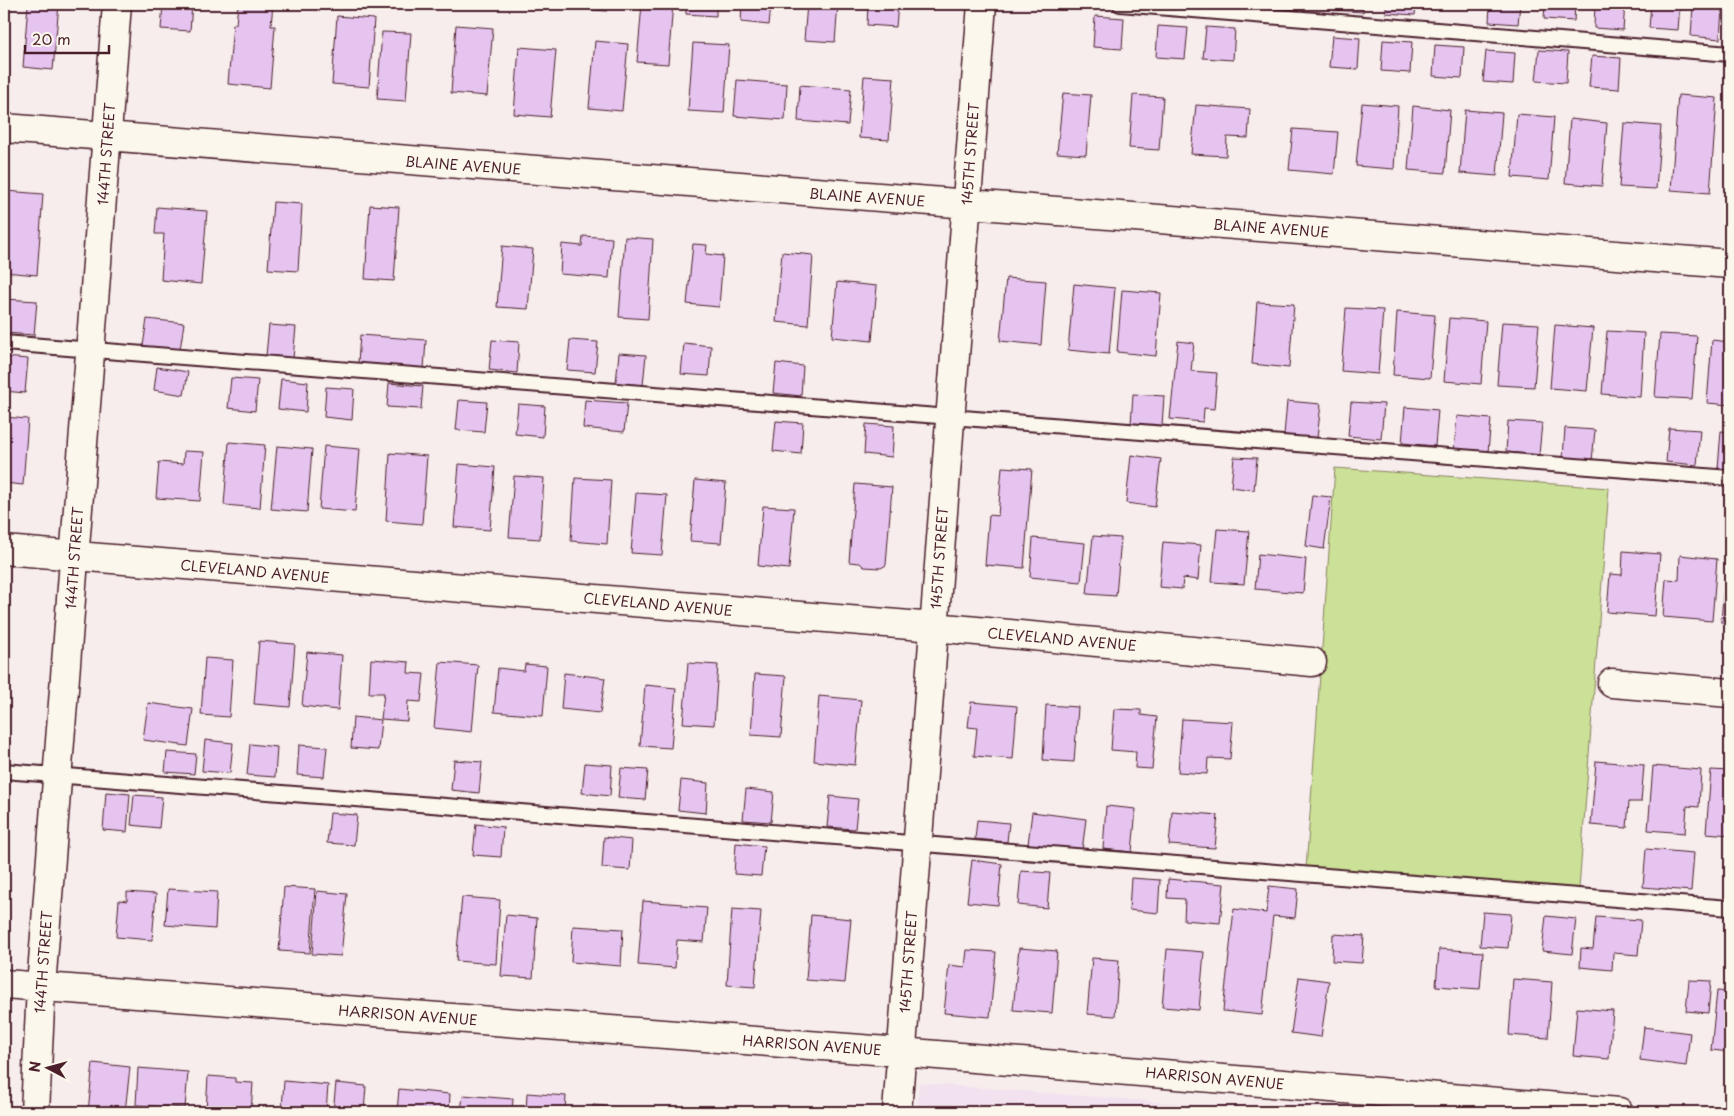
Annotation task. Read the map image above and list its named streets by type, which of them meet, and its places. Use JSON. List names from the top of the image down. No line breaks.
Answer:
{"streets":{"street":["144TH STREET","145TH STREET","BLAINE AVENUE","CLEVELAND AVENUE","HARRISON AVENUE"]},"crossings":[["144TH STREET","BLAINE AVENUE"],["144TH STREET","CLEVELAND AVENUE"],["144TH STREET","HARRISON AVENUE"],["145TH STREET","BLAINE AVENUE"],["145TH STREET","CLEVELAND AVENUE"],["145TH STREET","HARRISON AVENUE"]],"scale_bar":"20 m","north":"left"}
